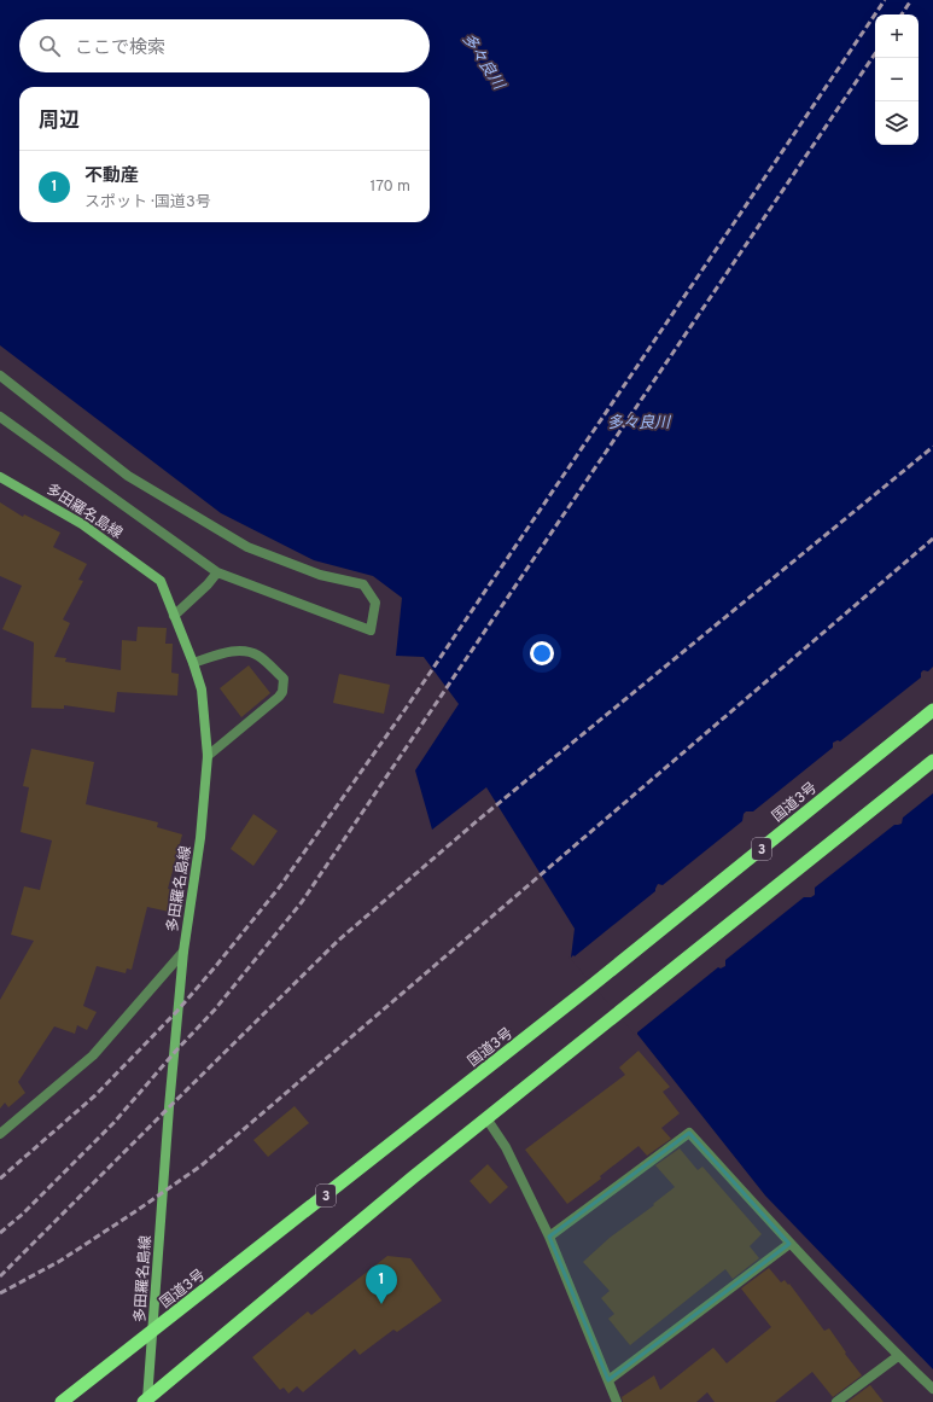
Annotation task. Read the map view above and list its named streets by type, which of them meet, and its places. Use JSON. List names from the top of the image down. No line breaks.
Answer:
{"streets":{"highway":["国道3号","3"],"main road":["多田羅名島線"]},"crossings":[["多田羅名島線","国道3号"]],"water":["多々良川"],"page":{"map_buttons":["+","−"],"search":"ここで検索","heading":"周辺","list":[{"mark":"1","name":"不動産","note":"スポット · 国道3号","value":"170 m"}],"pins":"1"}}
